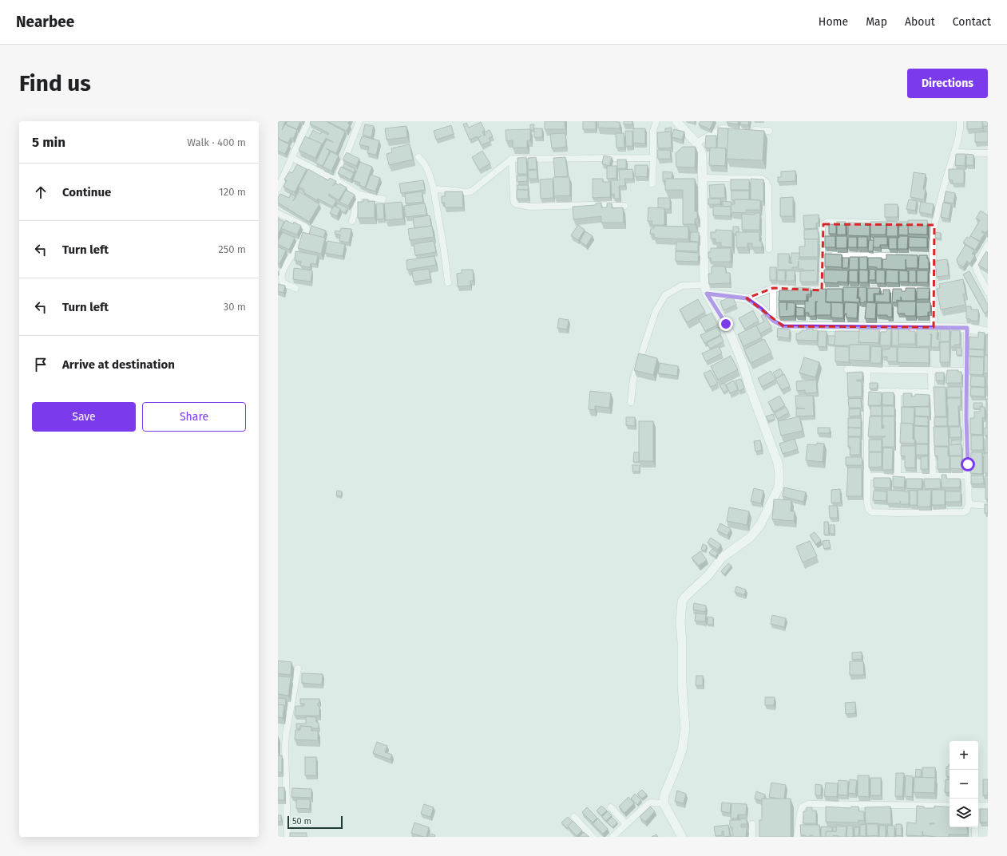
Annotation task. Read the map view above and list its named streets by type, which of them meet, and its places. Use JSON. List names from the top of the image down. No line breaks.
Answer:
{"scale_bar":"50 m","page":{"header":"Nearbee","nav":["Home","Map","About","Contact"],"buttons":["Directions",["Save","Share"]],"title":"Find us","heading":["5 min","Walk · 400 m"],"list":[["Continue","120 m"],["Turn left","250 m"],["Turn left","30 m"],"Arrive at destination"],"map_buttons":["+","−"],"scale":"50 m"}}
